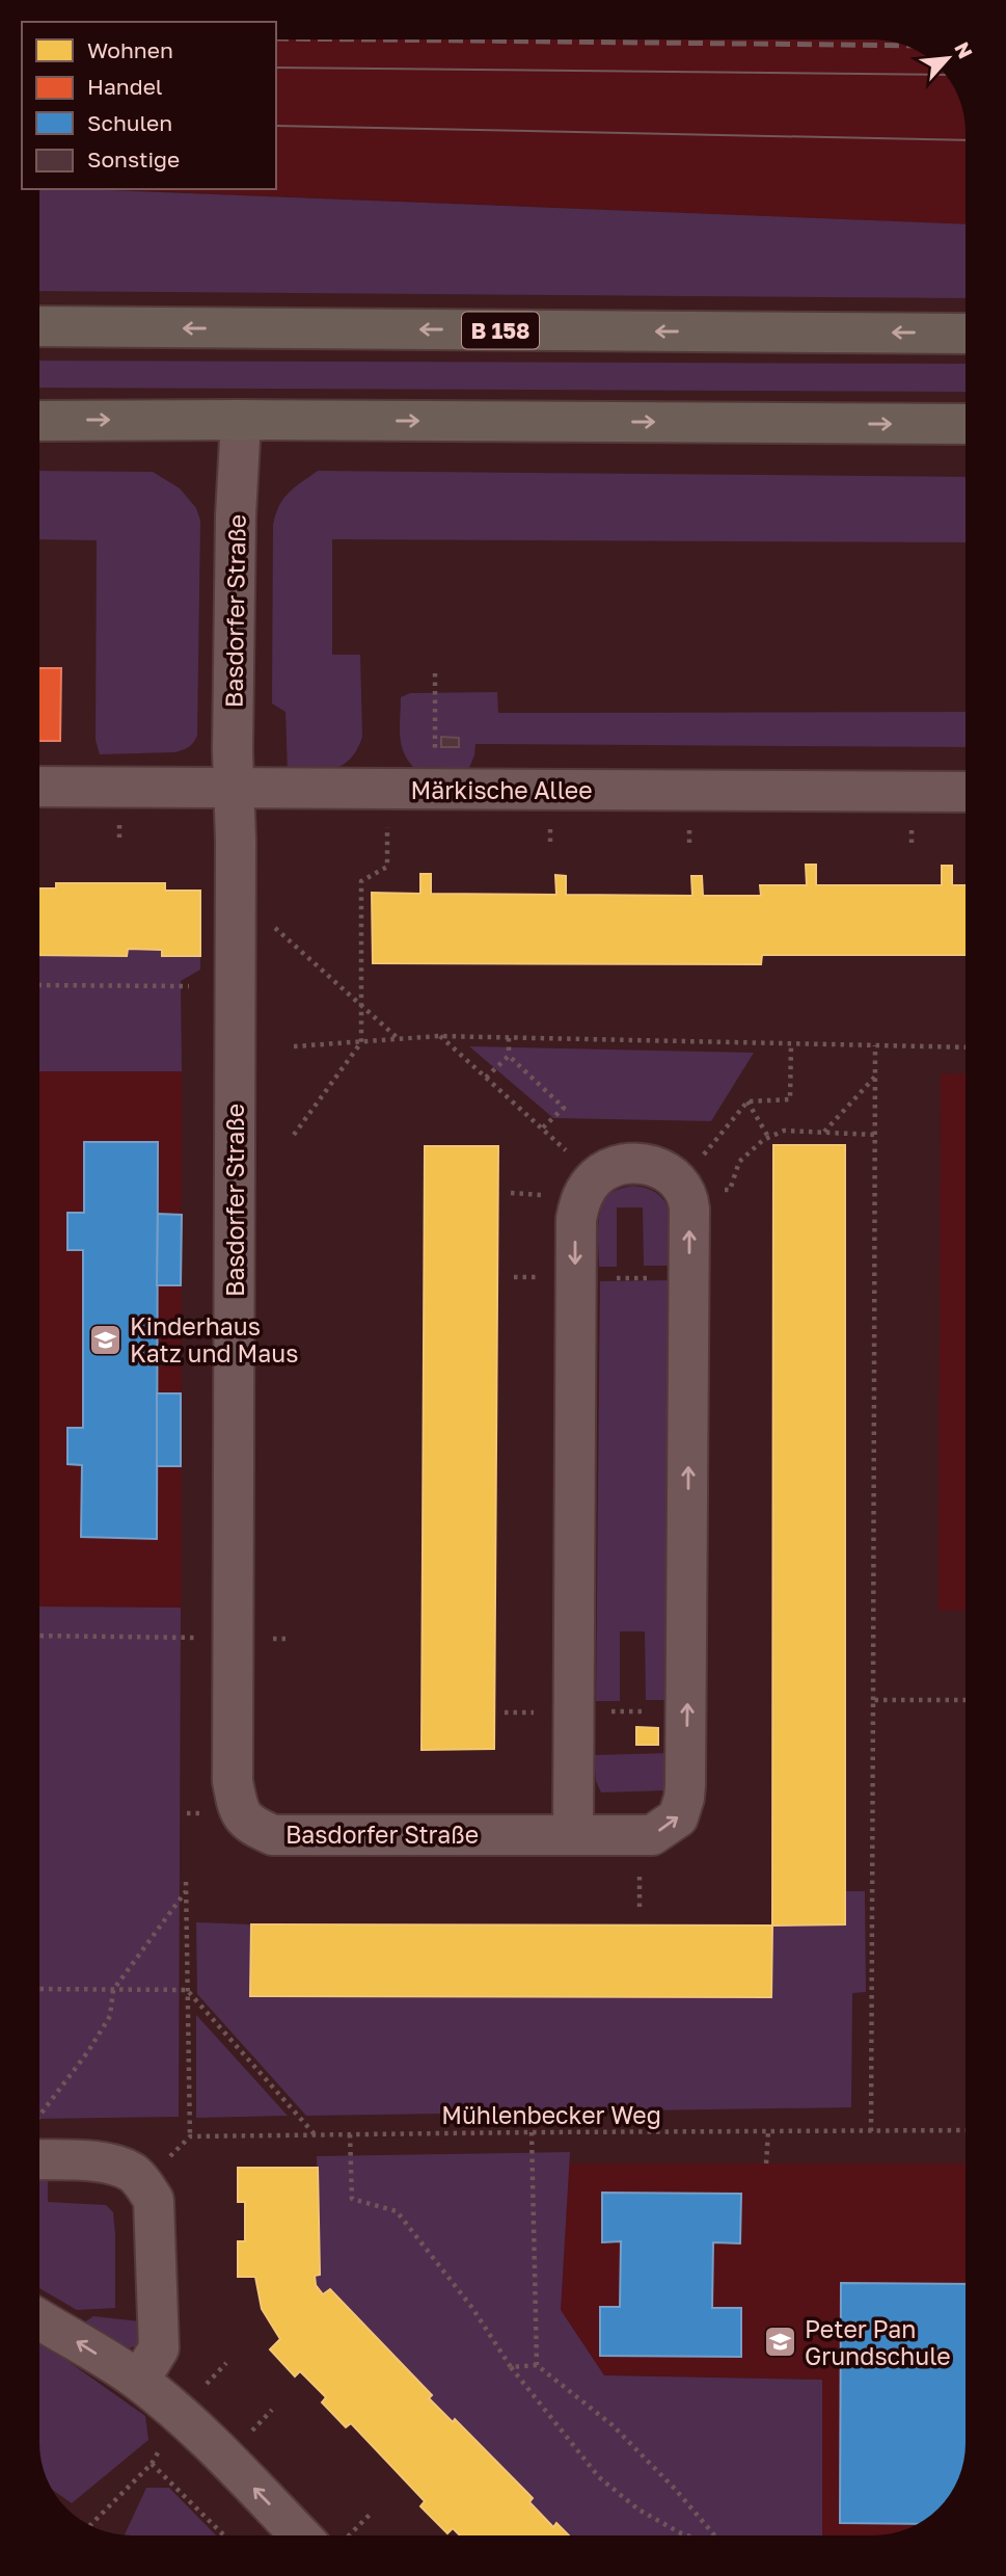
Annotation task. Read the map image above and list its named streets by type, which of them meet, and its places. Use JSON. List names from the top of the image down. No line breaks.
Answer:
{"streets":{"main road":["B 158"],"street":["Basdorfer Straße","Märkische Allee"],"path":["Mühlenbecker Weg"]},"crossings":[["Basdorfer Straße","Märkische Allee"]],"places":{"school or university":["Kinderhaus Katz und Maus","Peter Pan Grundschule"]},"legend":["Wohnen","Handel","Schulen","Sonstige"],"north":"top right"}
